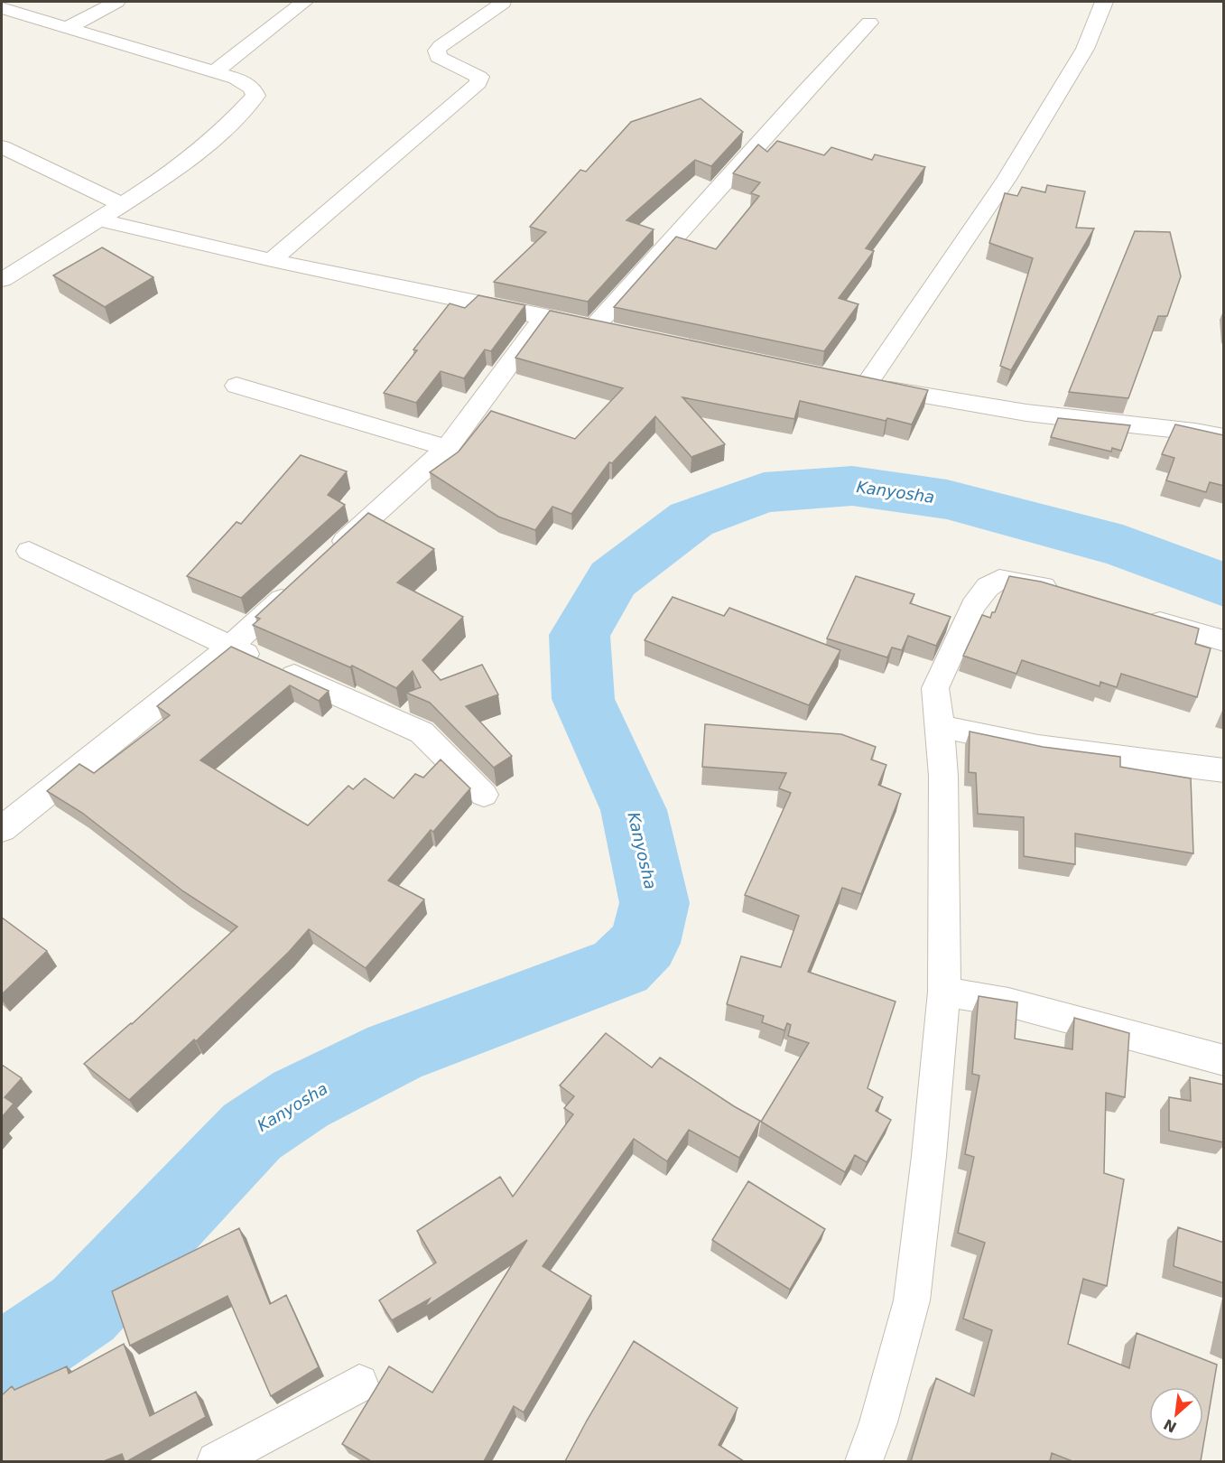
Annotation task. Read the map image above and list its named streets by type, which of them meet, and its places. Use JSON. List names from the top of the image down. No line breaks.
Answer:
{"water":["Kanyosha"],"north":"bottom left"}
